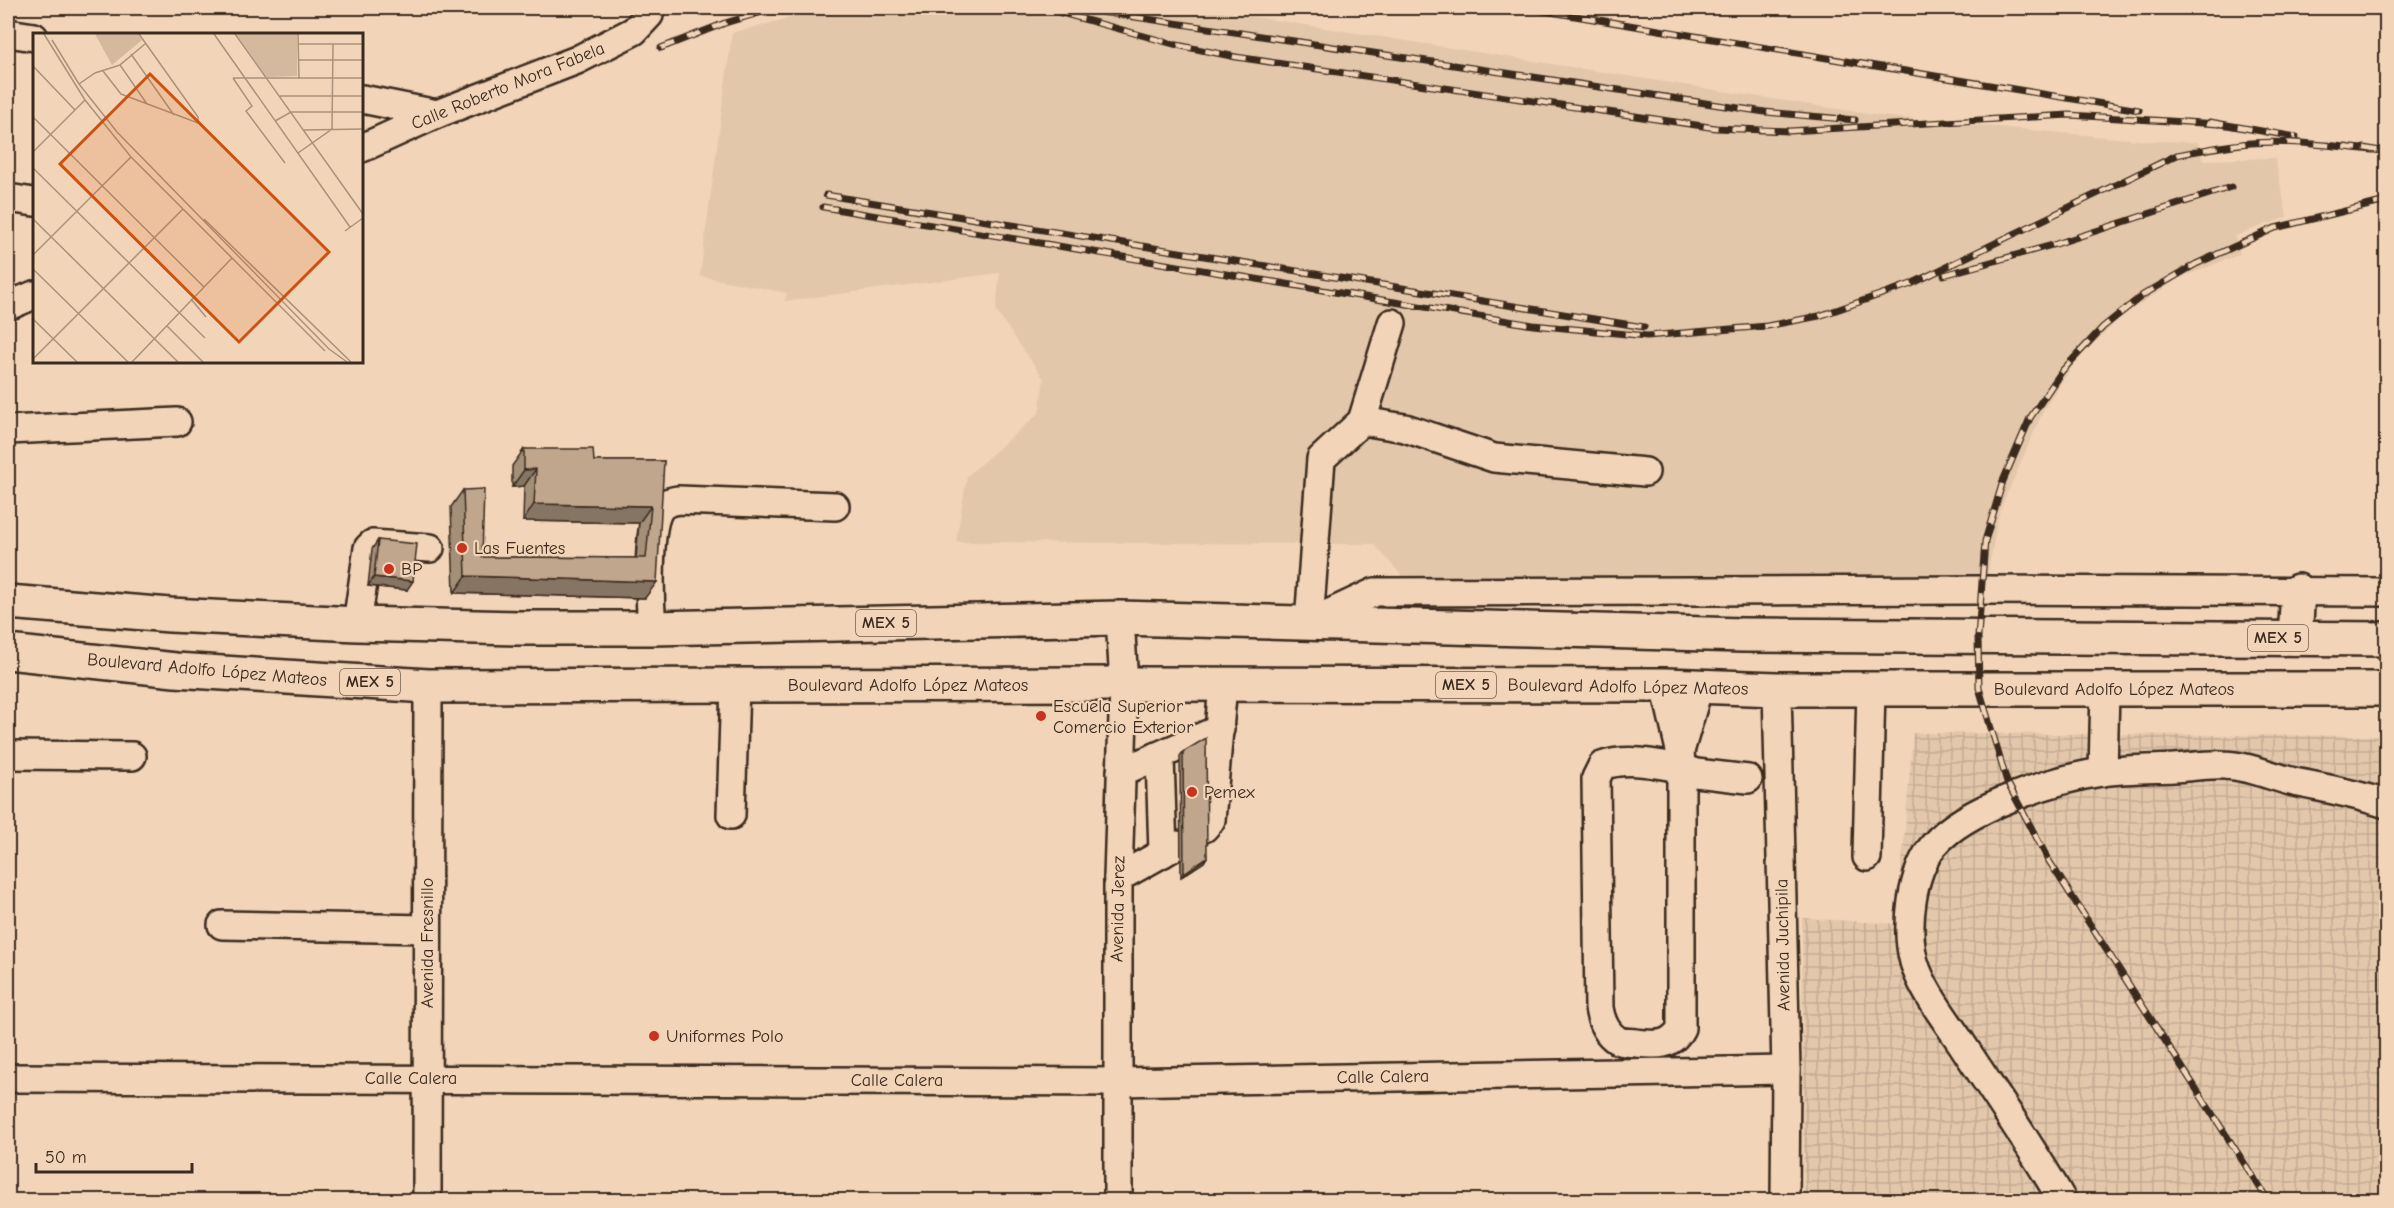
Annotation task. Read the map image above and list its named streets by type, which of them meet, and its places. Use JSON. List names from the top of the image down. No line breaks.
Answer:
{"streets":{"main road":["MEX 5","Boulevard Adolfo López Mateos"],"street":["Calle Roberto Mora Fabela","Avenida Jerez","Avenida Fresnillo","Avenida Juchipila","Calle Calera"]},"crossings":[["MEX 5","Avenida Jerez"],["Boulevard Adolfo López Mateos","Avenida Jerez"],["Boulevard Adolfo López Mateos","Avenida Fresnillo"],["Boulevard Adolfo López Mateos","Avenida Juchipila"],["Avenida Jerez","Calle Calera"],["Avenida Fresnillo","Calle Calera"],["Avenida Juchipila","Calle Calera"]],"places":["Las Fuentes","BP","Escuela Superior Comercio Exterior","Pemex","Uniformes Polo"],"scale_bar":"50 m"}
